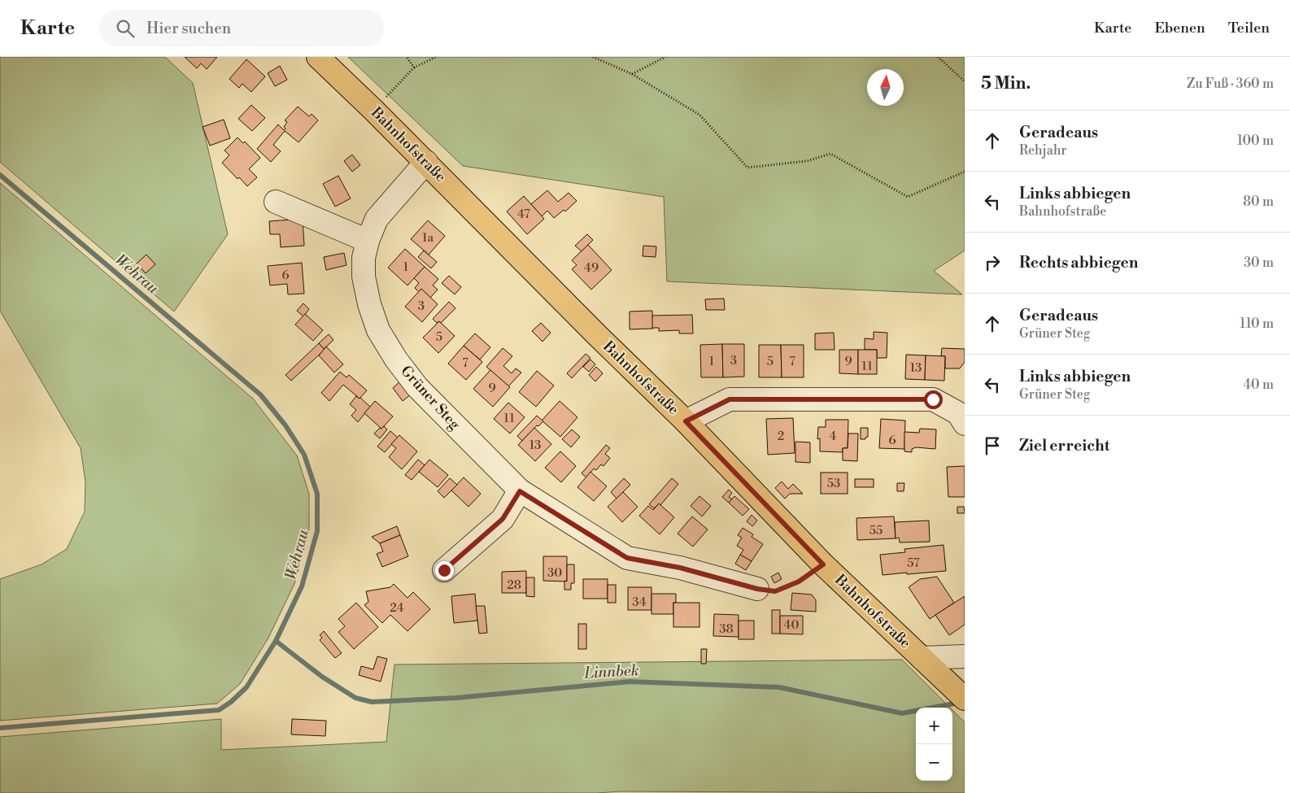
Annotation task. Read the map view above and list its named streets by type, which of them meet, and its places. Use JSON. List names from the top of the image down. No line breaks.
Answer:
{"streets":{"main road":["Bahnhofstraße"],"street":["Grüner Steg"]},"crossings":[["Bahnhofstraße","Grüner Steg"]],"water":["Wehrau","Linnbek"],"house_numbers":["47","1a","1","49","6","3","5","3","1","5","7","9","7","11","13","9","11","2","4","6","13","53","55","57","30","28","34","24","40","38"],"north":"top","page":{"header":"Karte","search":"Hier suchen","nav":["Karte","Ebenen","Teilen"],"heading":["5 Min.","Zu Fuß · 360 m"],"list":[["Geradeaus","Rehjahr","100 m"],["Links abbiegen","Bahnhofstraße","80 m"],["Rechts abbiegen","30 m"],["Geradeaus","Grüner Steg","110 m"],["Links abbiegen","Grüner Steg","40 m"],"Ziel erreicht"],"map_buttons":["+","−"]}}
